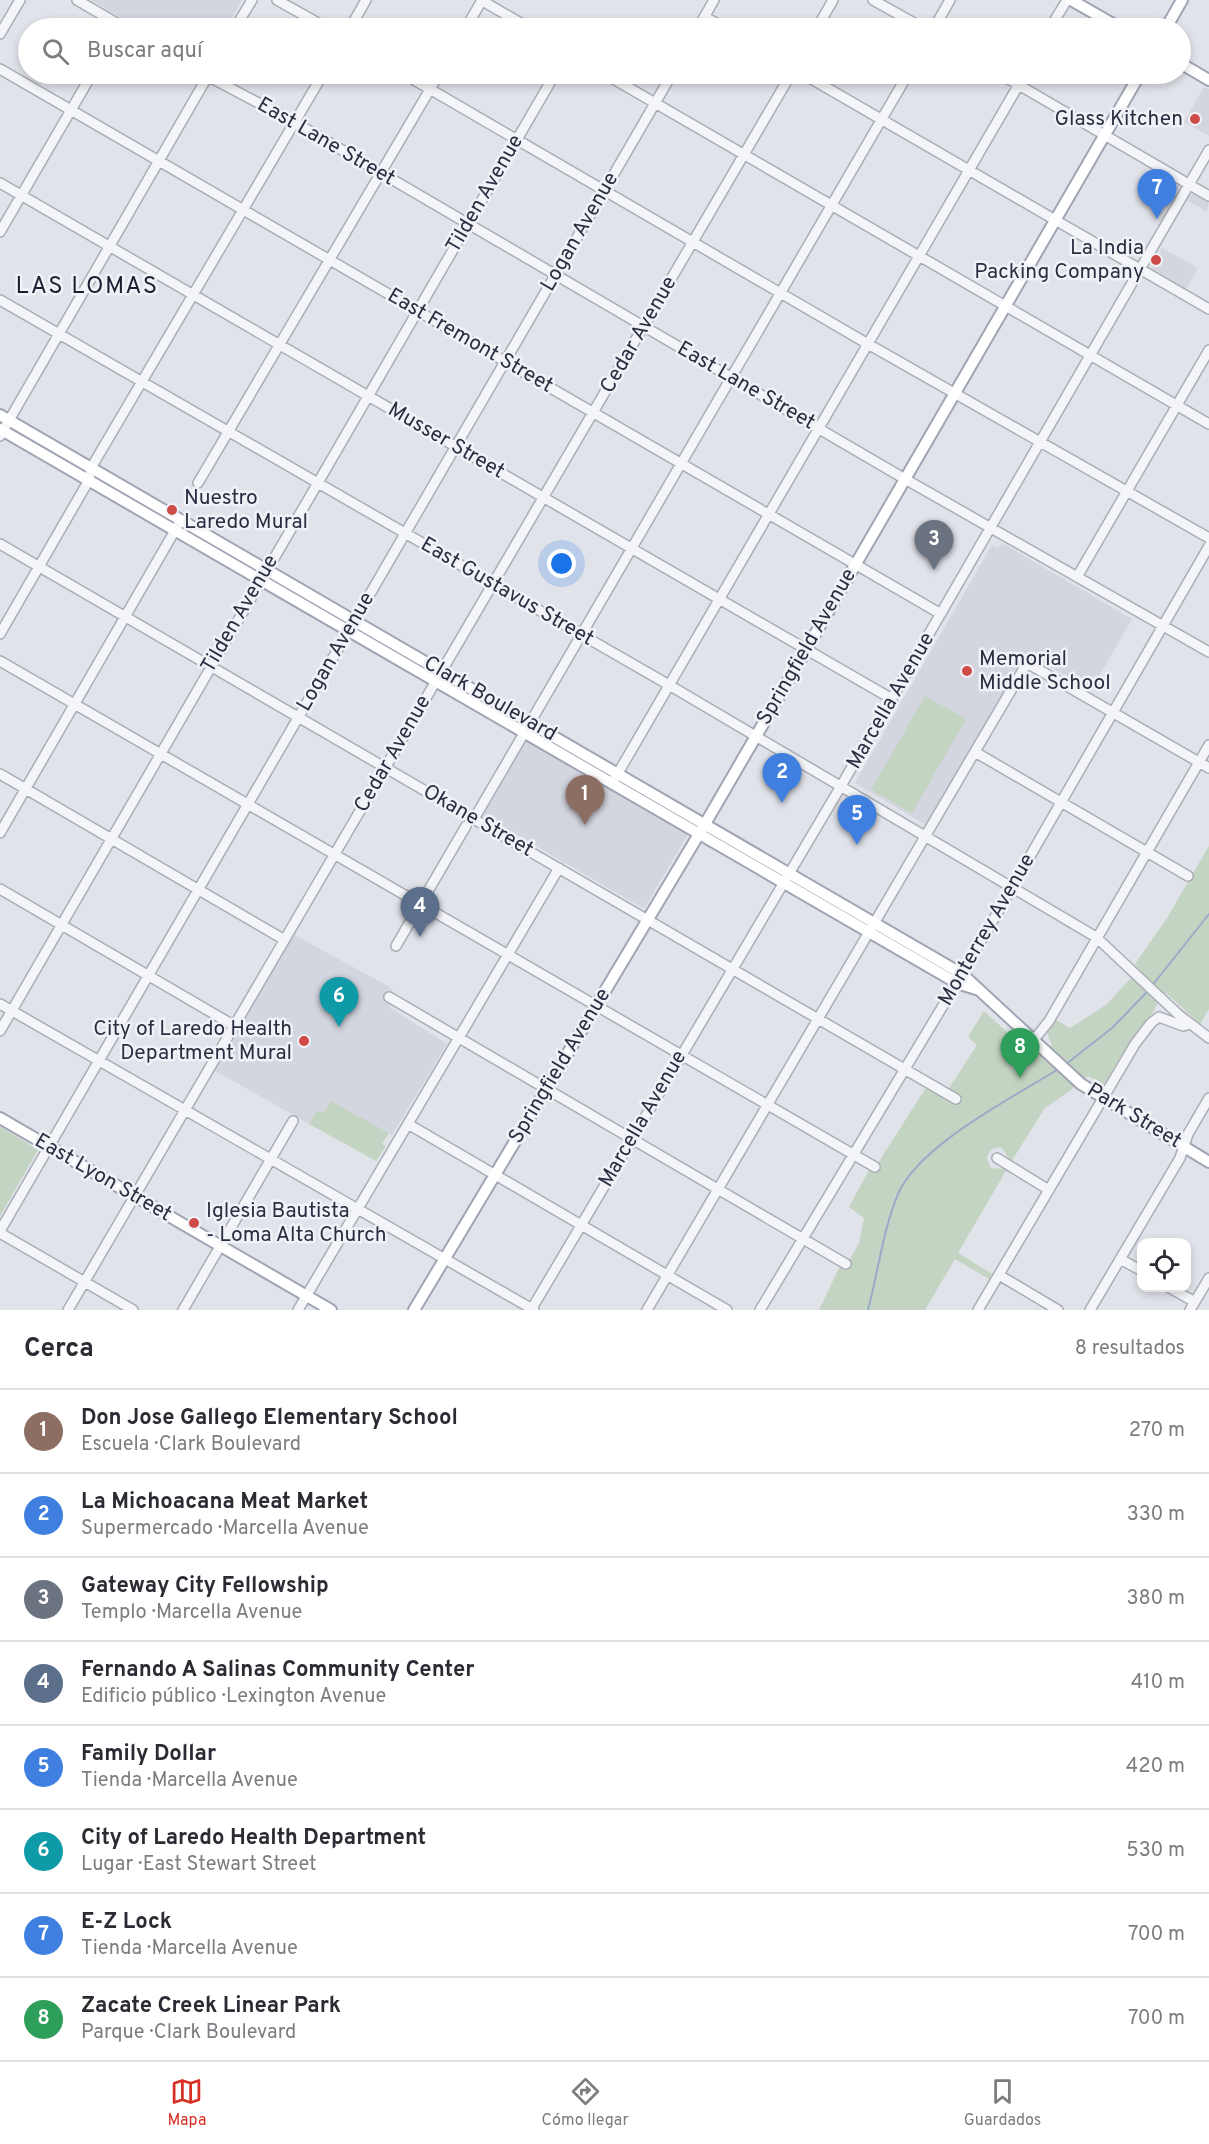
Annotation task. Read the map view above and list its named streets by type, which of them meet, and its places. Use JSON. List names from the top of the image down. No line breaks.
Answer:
{"streets":{"main road":["Springfield Avenue","Clark Boulevard","Park Street","East Lyon Street"],"street":["East Lane Street","Tilden Avenue","Logan Avenue","Cedar Avenue","East Fremont Street","Musser Street","East Gustavus Street","Marcella Avenue","Okane Street","Monterrey Avenue"]},"crossings":[["East Lane Street","Tilden Avenue"],["East Lane Street","Logan Avenue"],["East Lane Street","Cedar Avenue"],["East Lane Street","Springfield Avenue"],["East Lane Street","Marcella Avenue"],["East Lane Street","Monterrey Avenue"],["Tilden Avenue","East Fremont Street"],["Tilden Avenue","Musser Street"],["Tilden Avenue","East Gustavus Street"],["Tilden Avenue","Clark Boulevard"],["Tilden Avenue","Okane Street"],["Logan Avenue","East Fremont Street"],["Logan Avenue","Musser Street"],["Logan Avenue","East Gustavus Street"],["Logan Avenue","Clark Boulevard"],["Logan Avenue","Okane Street"],["Logan Avenue","East Lyon Street"],["Cedar Avenue","East Fremont Street"],["Cedar Avenue","Musser Street"],["Cedar Avenue","East Gustavus Street"],["Cedar Avenue","Clark Boulevard"],["Cedar Avenue","Okane Street"],["Cedar Avenue","East Lyon Street"],["East Fremont Street","Springfield Avenue"],["East Fremont Street","Marcella Avenue"],["Musser Street","Springfield Avenue"],["Musser Street","Marcella Avenue"],["East Gustavus Street","Springfield Avenue"],["East Gustavus Street","Marcella Avenue"],["East Gustavus Street","Monterrey Avenue"],["Springfield Avenue","Clark Boulevard"],["Springfield Avenue","Okane Street"],["Clark Boulevard","Marcella Avenue"],["Clark Boulevard","Monterrey Avenue"],["Clark Boulevard","Park Street"],["Marcella Avenue","Okane Street"],["Okane Street","Monterrey Avenue"]],"districts":["LAS LOMAS"],"places":["Glass Kitchen","La India Packing Company","Nuestro Laredo Mural","Memorial Middle School","City of Laredo Health Department Mural","Iglesia Bautista - Loma Alta Church"],"page":{"search":"Buscar aquí","pins":["7","3","2","1","5","4","6","8"],"heading":["Cerca","8 resultados"],"list":[{"mark":"1","name":"Don Jose Gallego Elementary School","note":"Escuela · Clark Boulevard","value":"270 m"},{"mark":"2","name":"La Michoacana Meat Market","note":"Supermercado · Marcella Avenue","value":"330 m"},{"mark":"3","name":"Gateway City Fellowship","note":"Templo · Marcella Avenue","value":"380 m"},{"mark":"4","name":"Fernando A Salinas Community Center","note":"Edificio público · Lexington Avenue","value":"410 m"},{"mark":"5","name":"Family Dollar","note":"Tienda · Marcella Avenue","value":"420 m"},{"mark":"6","name":"City of Laredo Health Department","note":"Lugar · East Stewart Street","value":"530 m"},{"mark":"7","name":"E-Z Lock","note":"Tienda · Marcella Avenue","value":"700 m"},{"mark":"8","name":"Zacate Creek Linear Park","note":"Parque · Clark Boulevard","value":"700 m"}],"nav":["Mapa","Cómo llegar","Guardados"]}}
